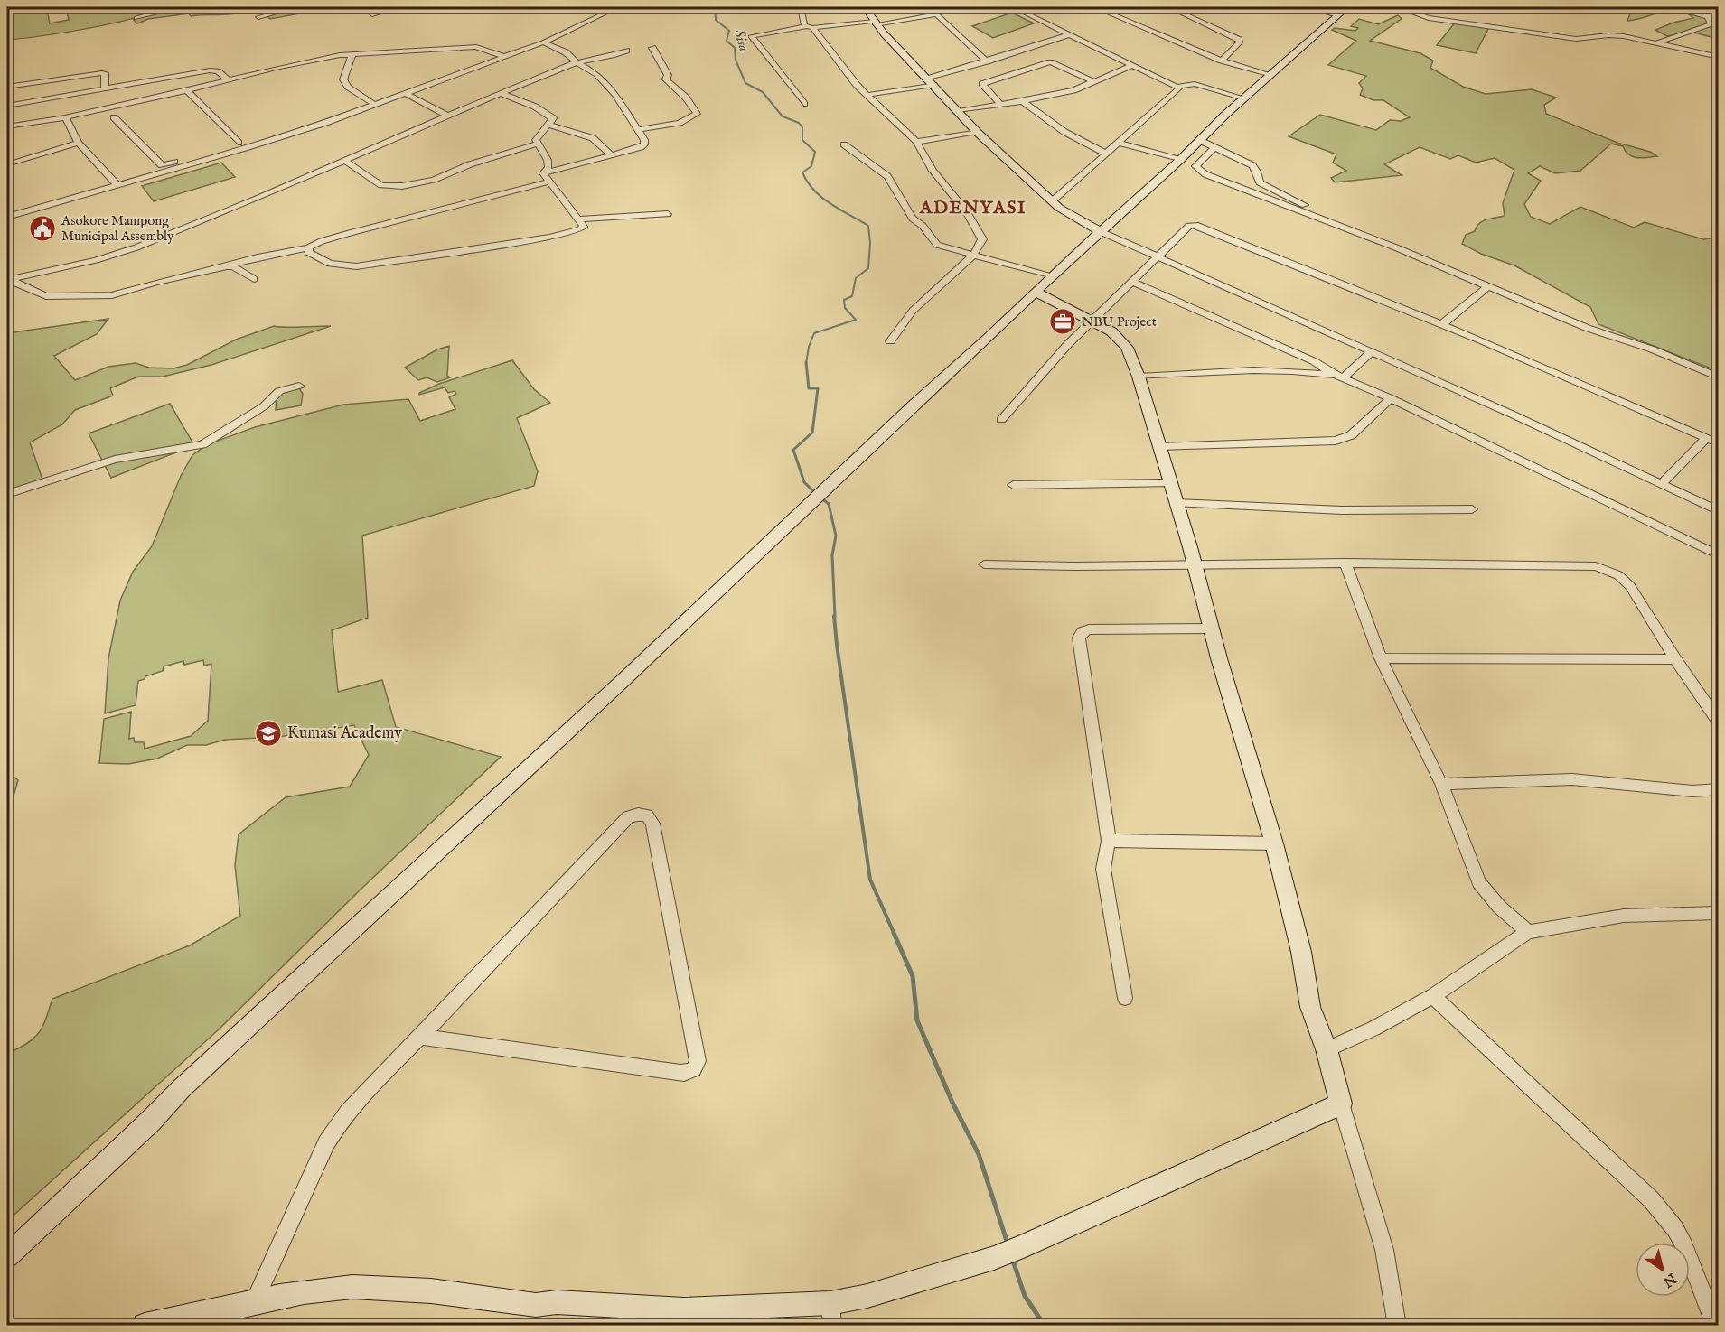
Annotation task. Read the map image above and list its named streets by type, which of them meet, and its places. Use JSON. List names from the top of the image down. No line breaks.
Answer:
{"districts":["ADENYASI"],"water":["Sisa"],"places":{"public building":["Asokore Mampong Municipal Assembly"],"office":["NBU Project"],"school or university":["Kumasi Academy"]},"north":"bottom right"}
